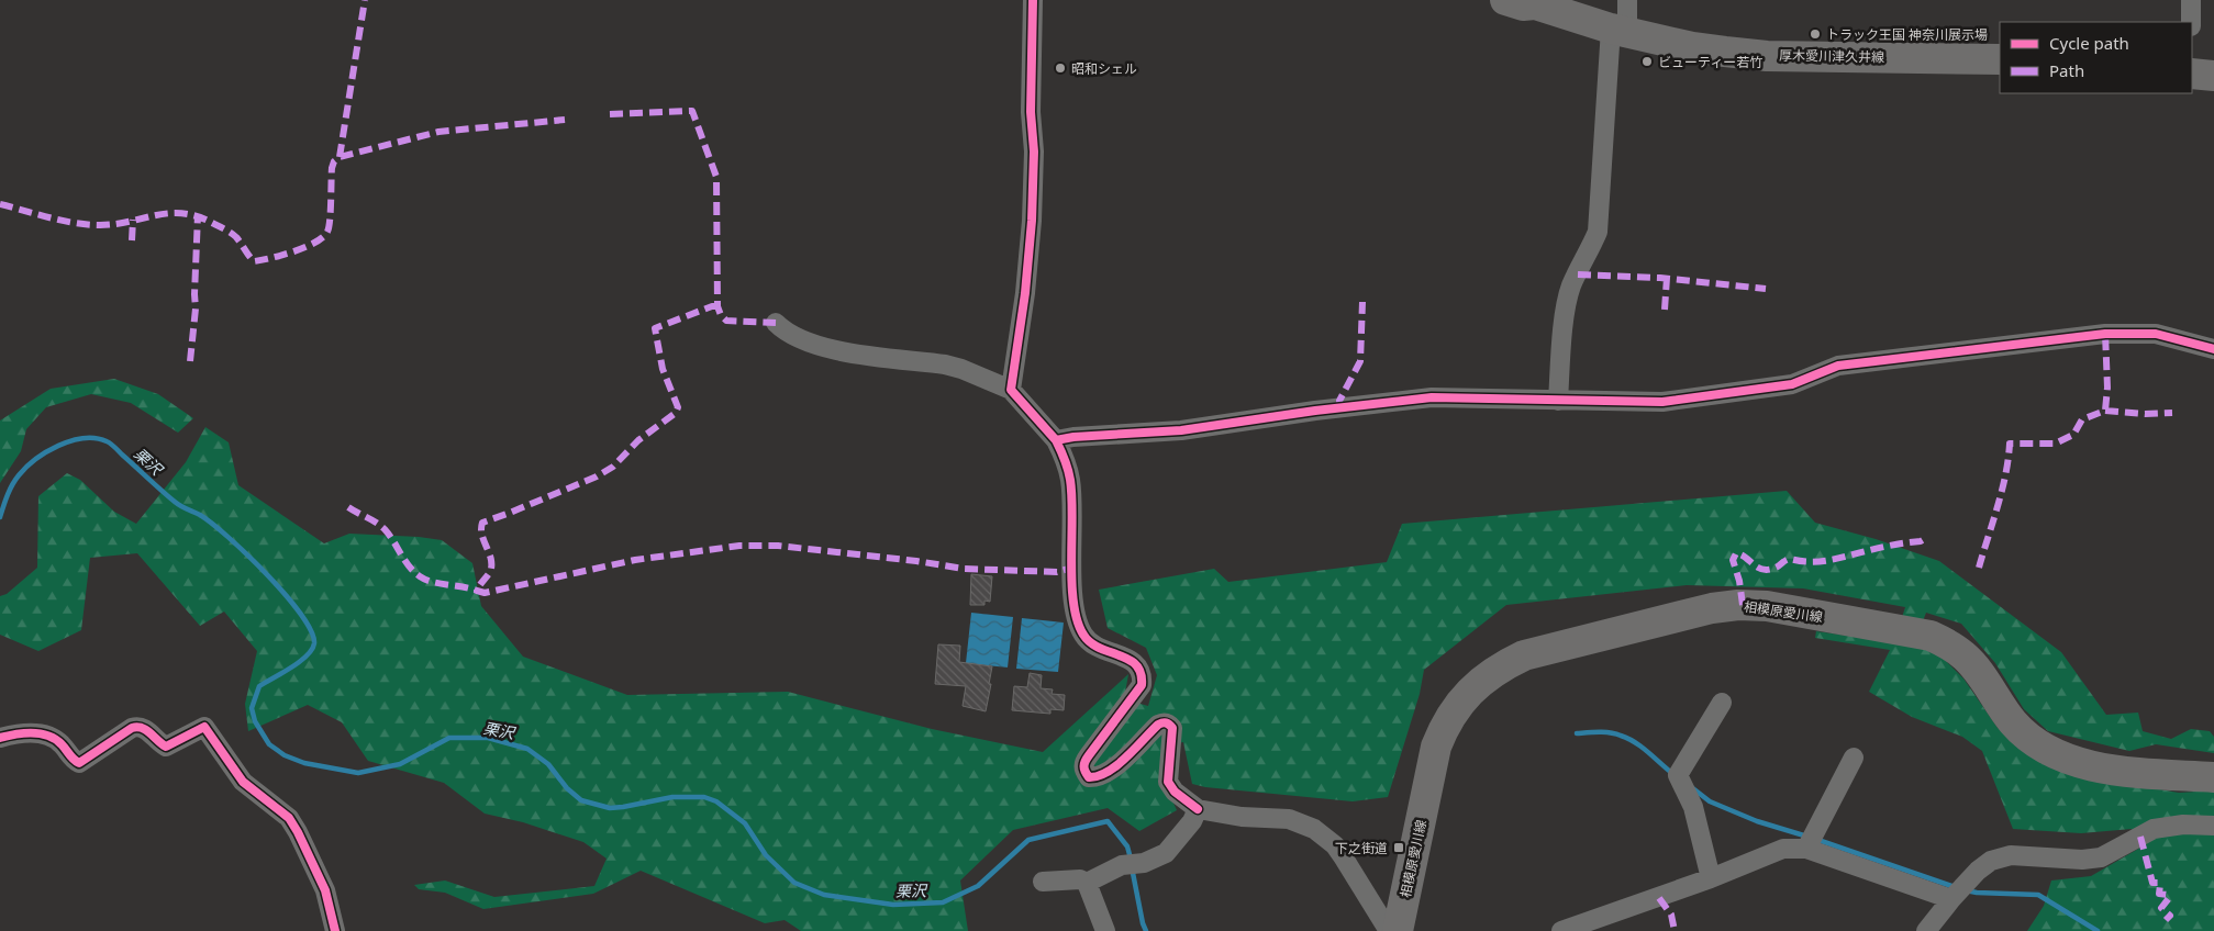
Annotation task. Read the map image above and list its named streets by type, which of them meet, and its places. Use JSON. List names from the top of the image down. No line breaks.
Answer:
{"streets":{"main road":["厚木愛川津久井線","相模原愛川線"]},"water":["栗沢"],"places":{"other":["トラック王国 神奈川展示場","ビューティー若竹","昭和シェル"],"transit":["下之街道"]},"legend":["Cycle path","Path"]}
